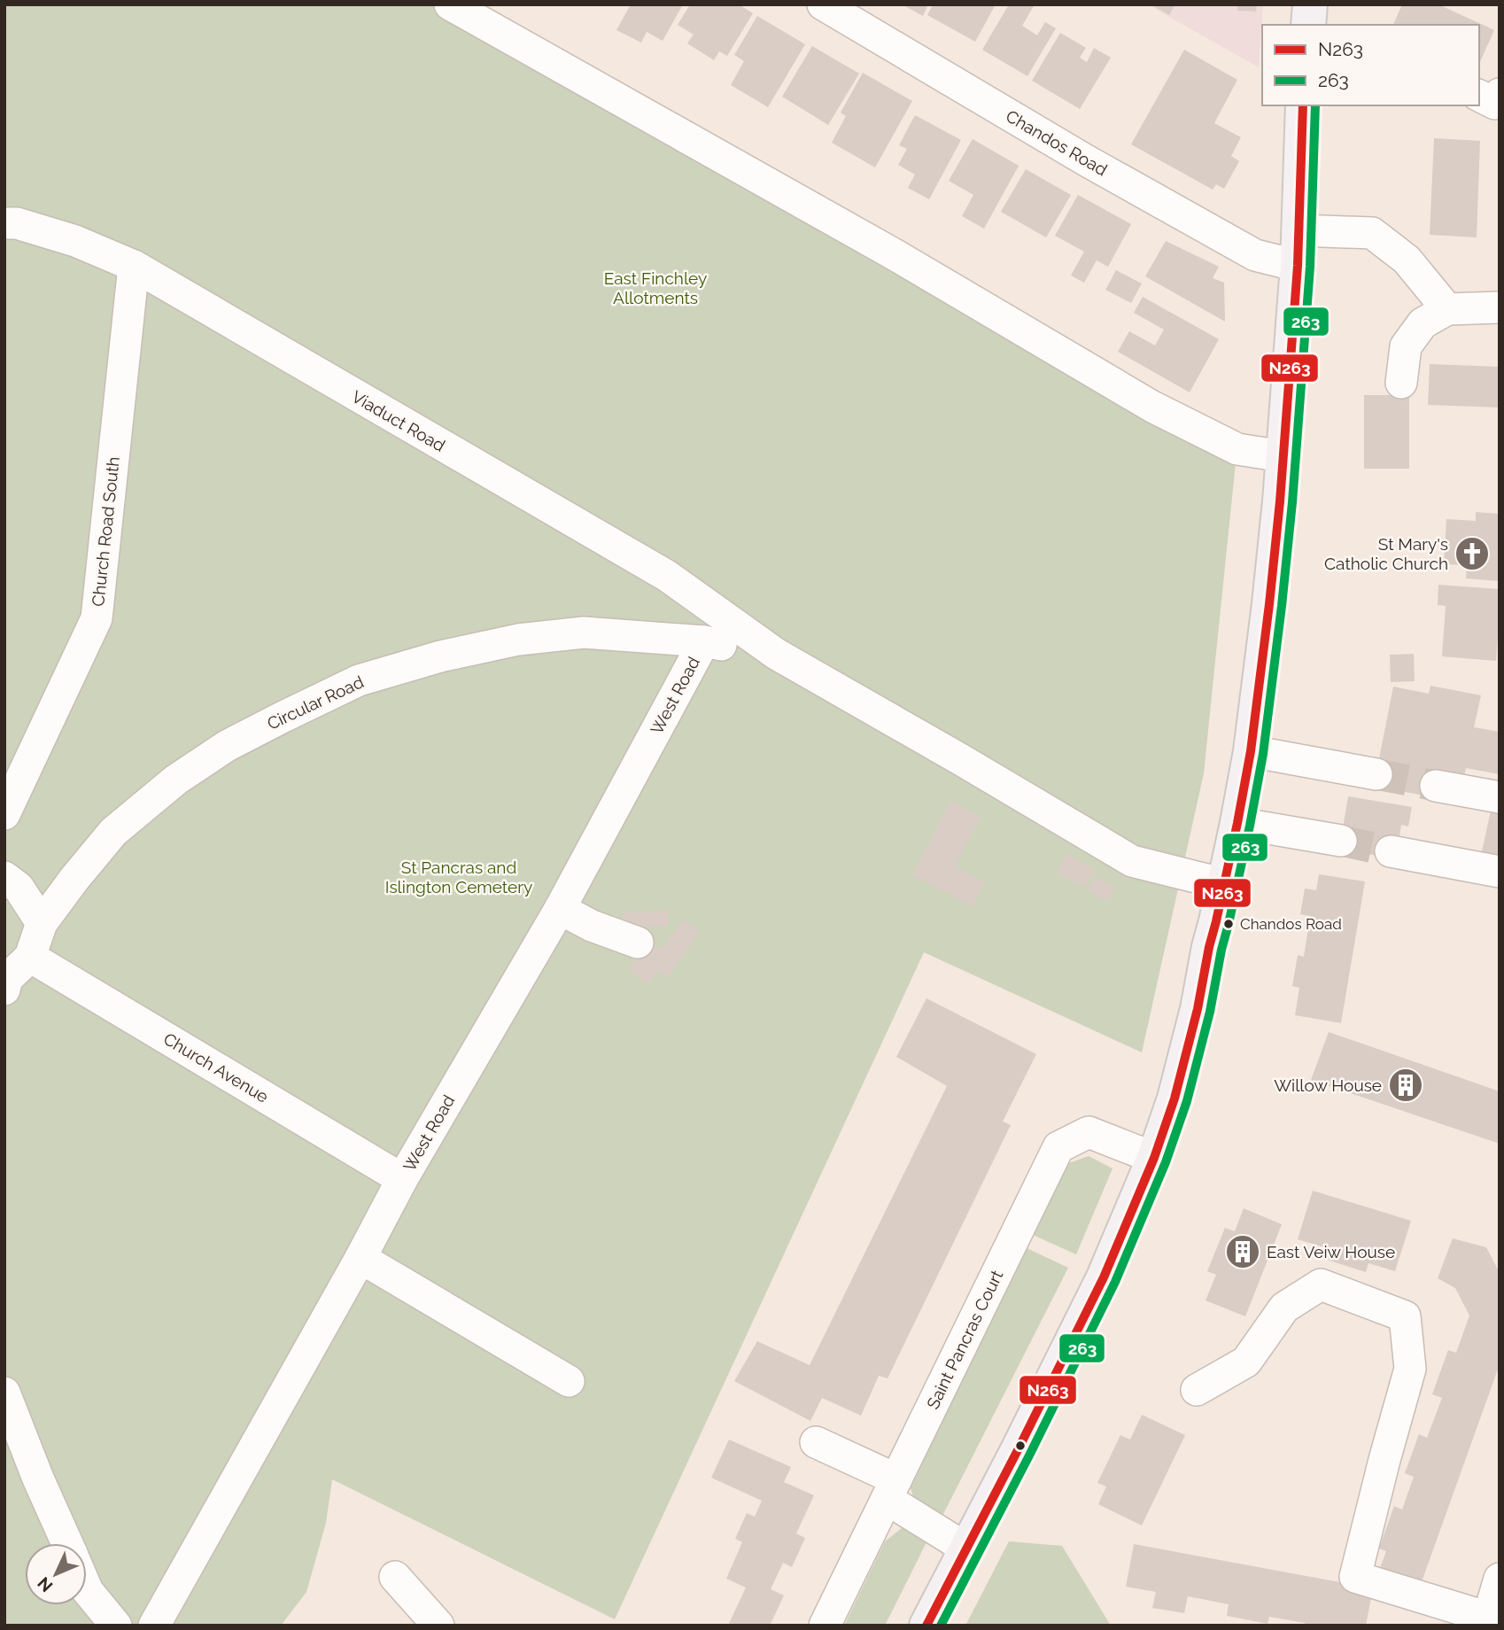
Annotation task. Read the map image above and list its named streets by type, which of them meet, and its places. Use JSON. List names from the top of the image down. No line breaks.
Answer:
{"streets":{"street":["Chandos Road","Viaduct Road","Church Road South","West Road","Circular Road","Church Avenue","Saint Pancras Court"]},"crossings":[["Viaduct Road","Church Road South"],["Viaduct Road","Circular Road"],["West Road","Circular Road"],["West Road","Church Avenue"],["Circular Road","Church Avenue"]],"parks":["East Finchley Allotments","St Pancras and Islington Cemetery"],"places":{"church":["St Mary's Catholic Church"],"other":["Chandos Road"],"building":["Willow House","East Veiw House"]},"lines":["transit line N263","transit line 263"],"legend":["N263","263"],"north":"bottom left"}
